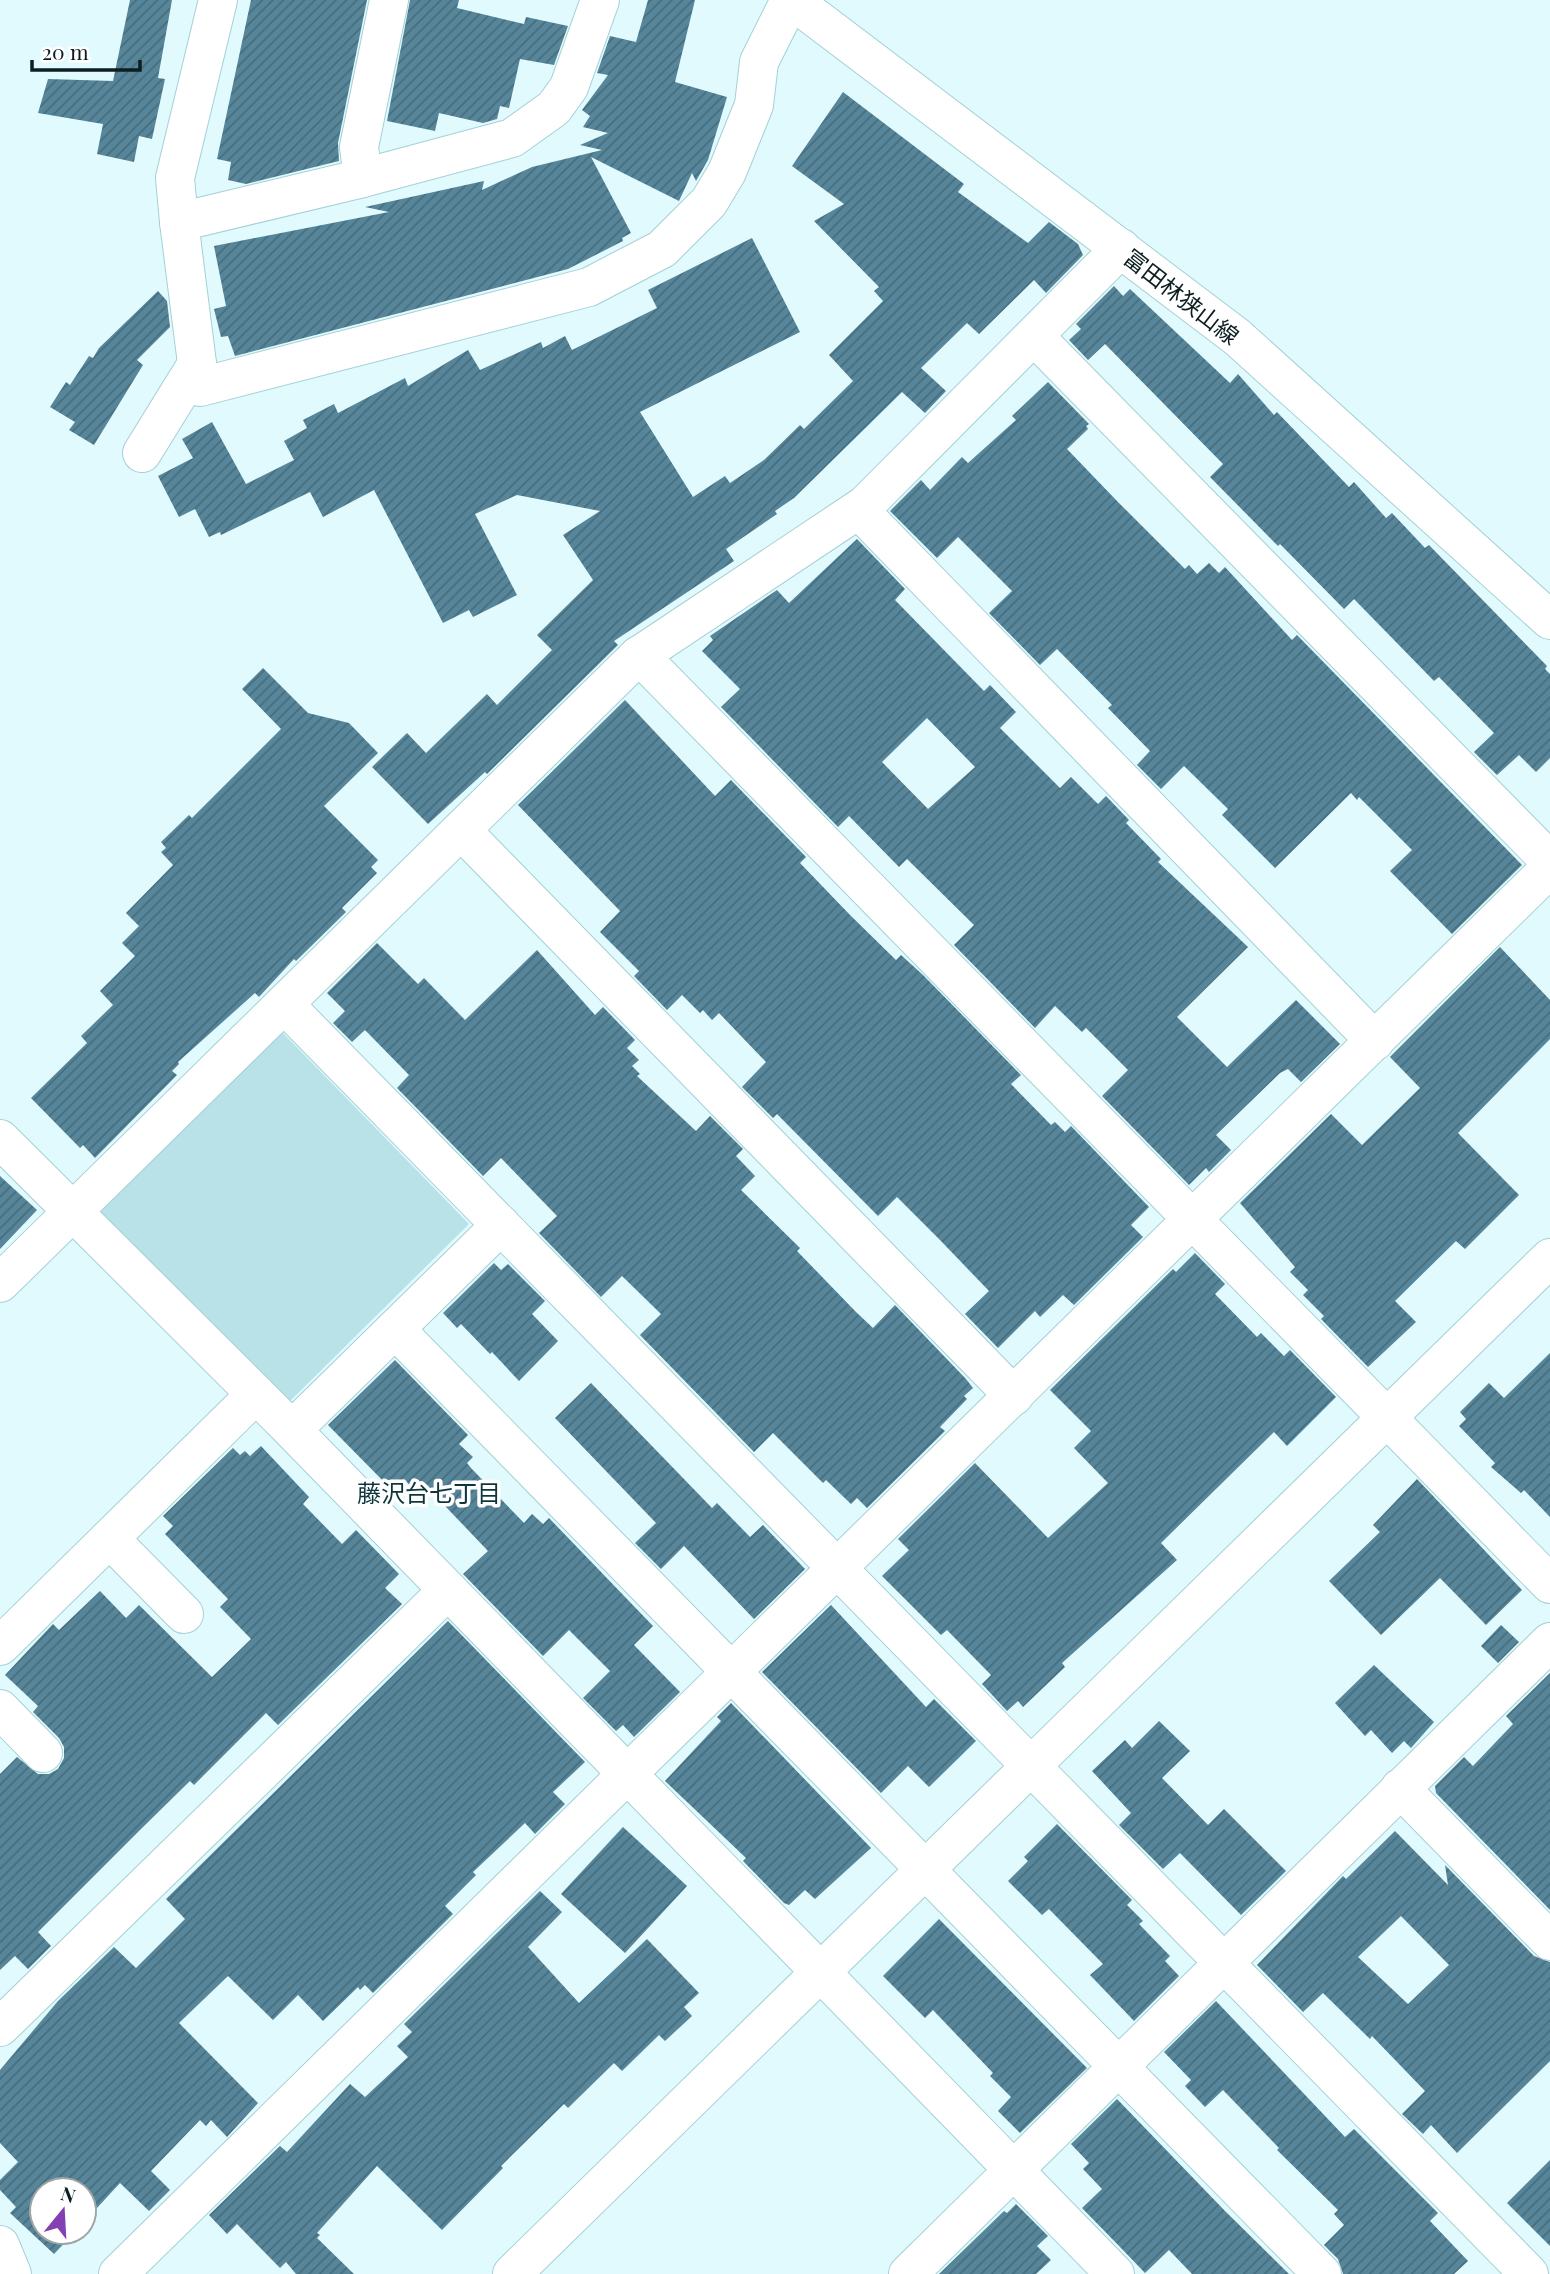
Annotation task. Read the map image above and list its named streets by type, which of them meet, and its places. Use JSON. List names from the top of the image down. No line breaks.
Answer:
{"streets":{"street":["富田林狭山線"]},"districts":["藤沢台七丁目"],"scale_bar":"20 m","north":"top"}
